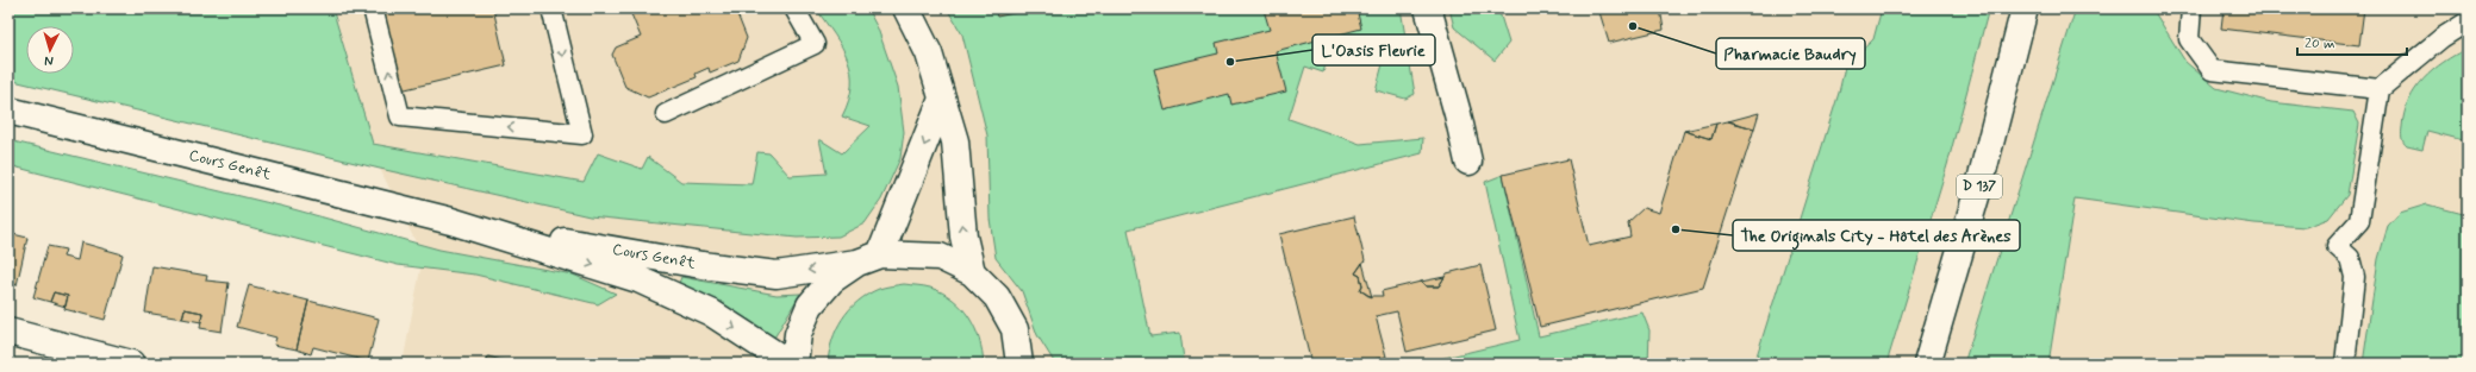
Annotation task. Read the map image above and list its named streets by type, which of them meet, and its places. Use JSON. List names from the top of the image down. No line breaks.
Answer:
{"streets":{"main road":["Cours Genêt","D 137"]},"places":["Pharmacie Baudry","L'Oasis Fleurie","The Originals City - Hôtel des Arènes"],"scale_bar":"20 m","north":"bottom"}
